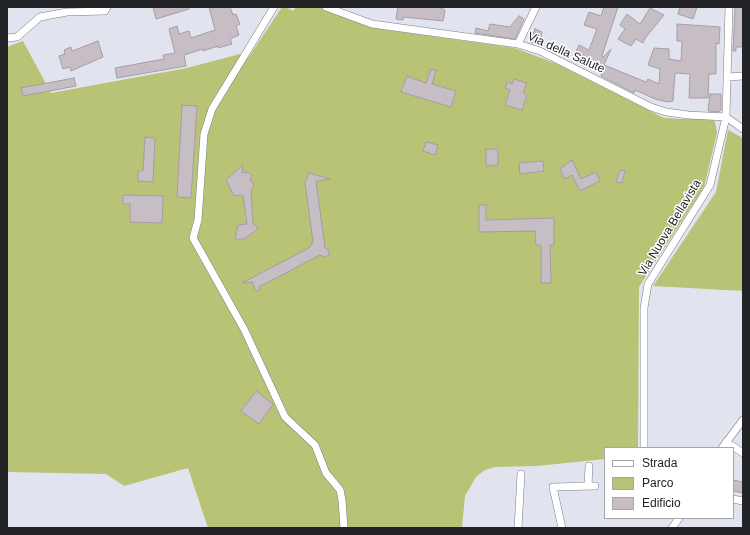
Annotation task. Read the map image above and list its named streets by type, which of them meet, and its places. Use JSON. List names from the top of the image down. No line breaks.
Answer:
{"streets":{"street":["Via della Salute","Via Nuova Bellavista"]},"crossings":[["Via della Salute","Via Nuova Bellavista"]],"legend":["Strada","Parco","Edificio"]}
